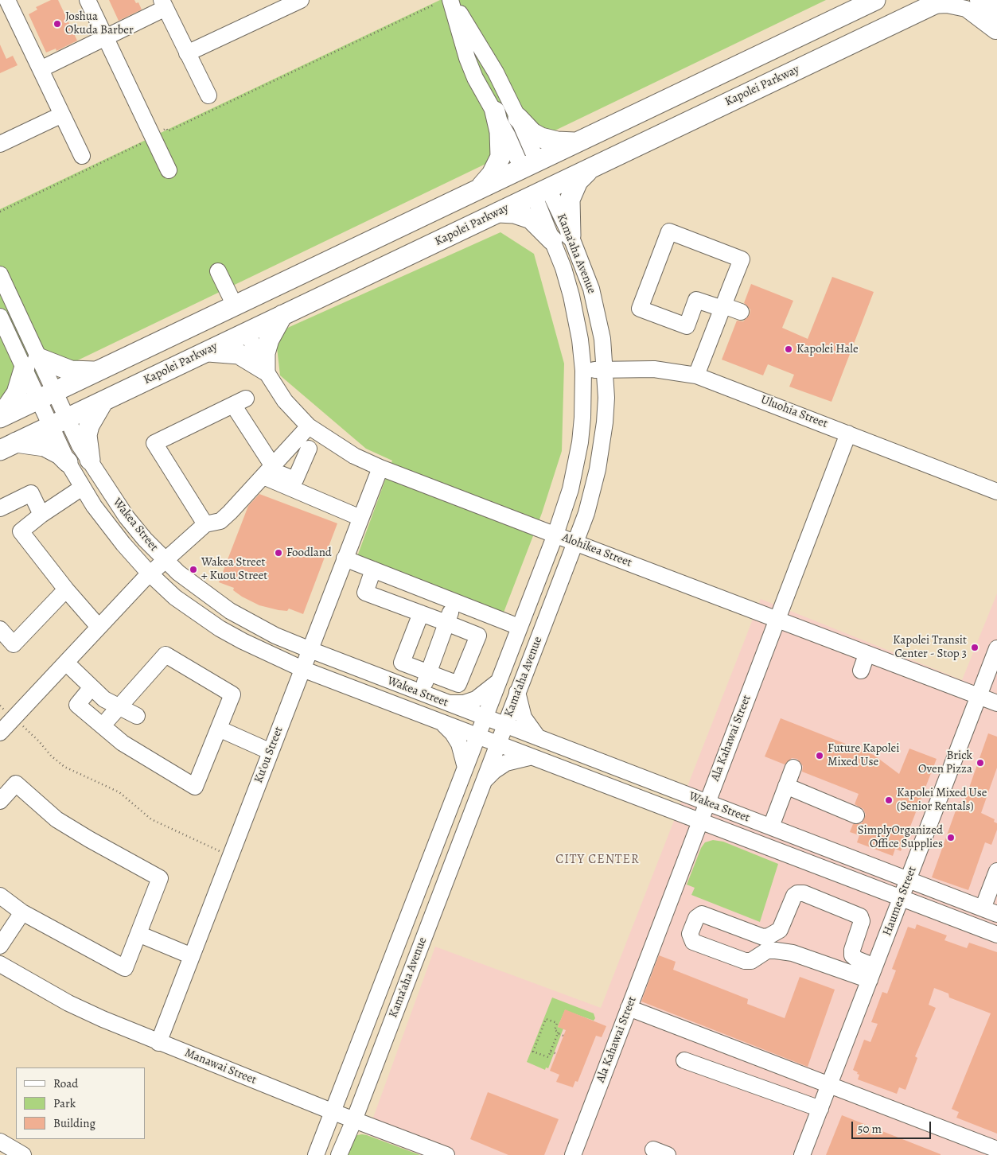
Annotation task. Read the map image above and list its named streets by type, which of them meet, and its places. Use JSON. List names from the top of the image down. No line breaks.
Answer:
{"streets":{"main road":["Kapolei Parkway"],"street":["Kama'aha Avenue","Uluohia Street","Wakea Street","Alohikea Street","Ala Kahawai Street","Ku'ou Street","Haumea Street","Manawai Street"]},"crossings":[["Kapolei Parkway","Kama'aha Avenue"],["Kapolei Parkway","Wakea Street"],["Kapolei Parkway","Alohikea Street"],["Kama'aha Avenue","Uluohia Street"],["Kama'aha Avenue","Wakea Street"],["Kama'aha Avenue","Alohikea Street"],["Kama'aha Avenue","Manawai Street"],["Uluohia Street","Ala Kahawai Street"],["Wakea Street","Ala Kahawai Street"],["Wakea Street","Ku'ou Street"],["Wakea Street","Haumea Street"],["Alohikea Street","Ala Kahawai Street"],["Alohikea Street","Ku'ou Street"],["Alohikea Street","Haumea Street"],["Ku'ou Street","Manawai Street"]],"districts":["CITY CENTER"],"places":["Joshua Okuda Barber","Kapolei Hale","Foodland","Wakea Street + Kuou Street","Kapolei Transit Center - Stop 3","Future Kapolei Mixed Use","Brick Oven Pizza","Kapolei Mixed Use (Senior Rentals)","SimplyOrganized Office Supplies"],"legend":["Road","Park","Building"],"scale_bar":"50 m"}
